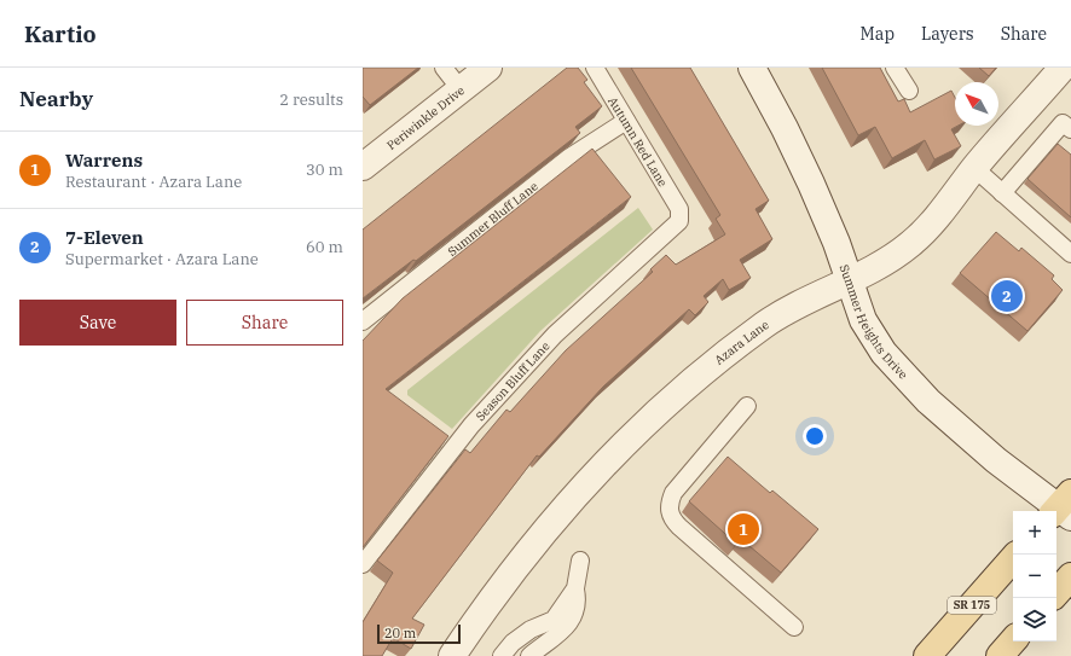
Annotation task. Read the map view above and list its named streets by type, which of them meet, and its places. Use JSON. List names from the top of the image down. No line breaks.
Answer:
{"streets":{"main road":["SR 175"],"street":["Periwinkle Drive","Summer Heights Drive","Azara Lane"],"lane":["Autumn Red Lane","Summer Bluff Lane","Season Bluff Lane"]},"crossings":[["Autumn Red Lane","Summer Bluff Lane"],["Autumn Red Lane","Season Bluff Lane"],["Summer Heights Drive","Azara Lane"]],"scale_bar":"20 m","north":"top left","page":{"header":"Kartio","nav":["Map","Layers","Share"],"heading":["Nearby","2 results"],"list":[{"mark":"1","name":"Warrens","note":"Restaurant · Azara Lane","value":"30 m"},{"mark":"2","name":"7-Eleven","note":"Supermarket · Azara Lane","value":"60 m"}],"pins":["2","1"],"buttons":["Save","Share"],"map_buttons":["+","−"],"scale":"20 m"}}
